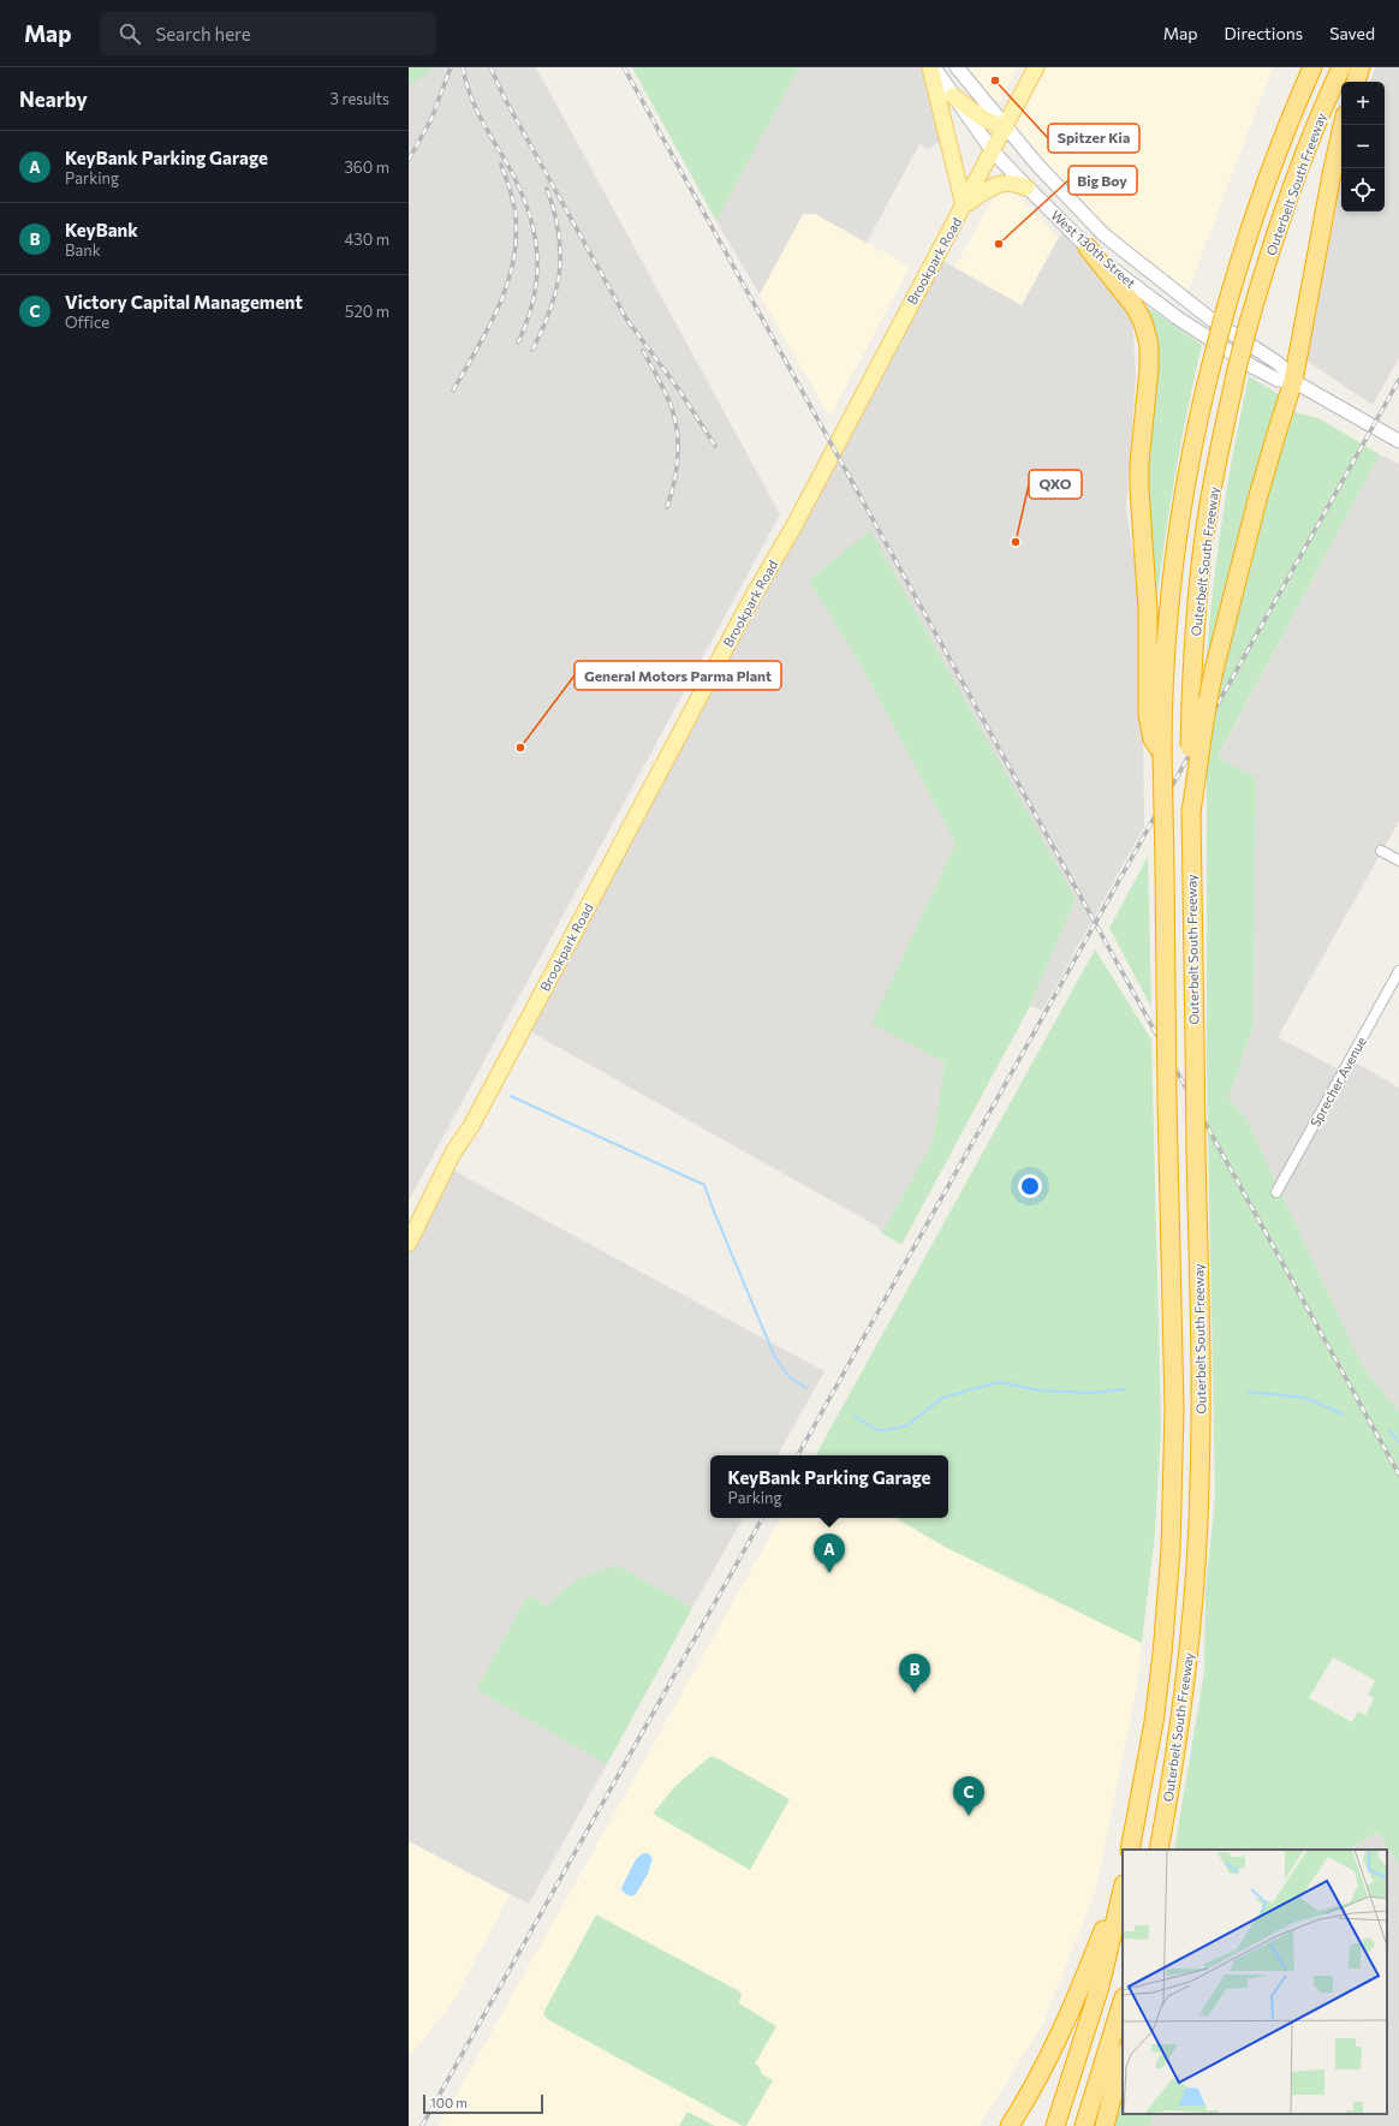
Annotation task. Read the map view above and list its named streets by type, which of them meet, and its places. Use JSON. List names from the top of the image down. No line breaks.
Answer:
{"streets":{"highway":["Outerbelt South Freeway"],"main road":["West 130th Street","Brookpark Road"],"street":["Sprecher Avenue"]},"crossings":[["West 130th Street","Brookpark Road"]],"places":["Spitzer Kia","Big Boy","QXO","General Motors Parma Plant"],"scale_bar":"100 m","page":{"header":"Map","search":"Search here","nav":["Map","Directions","Saved"],"heading":["Nearby","3 results"],"map_buttons":["+","−"],"list":[{"mark":"A","name":"KeyBank Parking Garage","note":"Parking","value":"360 m"},{"mark":"B","name":"KeyBank","note":"Bank","value":"430 m"},{"mark":"C","name":"Victory Capital Management","note":"Office","value":"520 m"}],"popup":["KeyBank Parking Garage","Parking"],"pins":["A","B","C"],"scale":"100 m"}}
